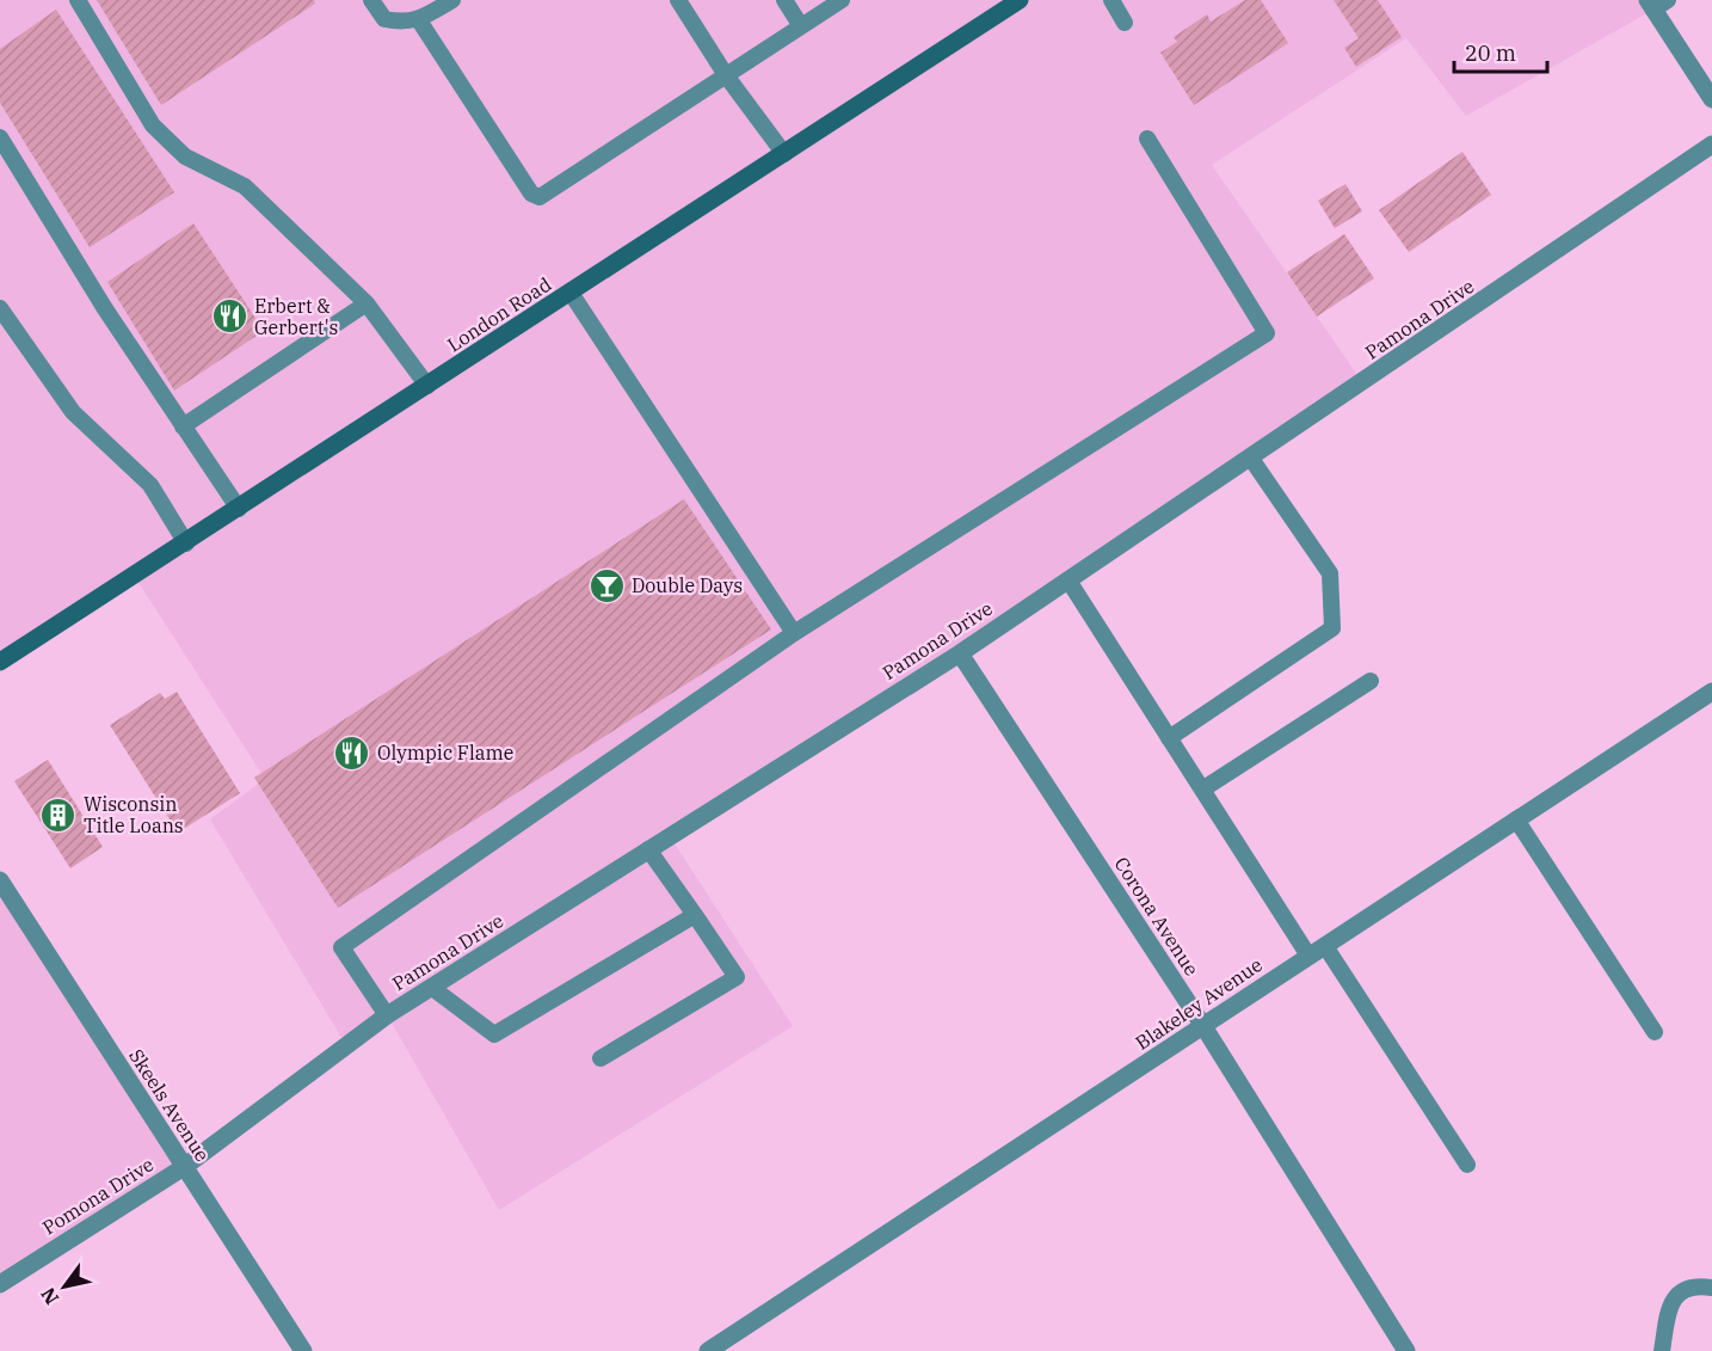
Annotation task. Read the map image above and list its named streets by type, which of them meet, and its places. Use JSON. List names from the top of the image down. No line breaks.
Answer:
{"streets":{"street":["London Road","Pamona Drive","Corona Avenue","Blakeley Avenue","Skeels Avenue","Pomona Drive"]},"crossings":[["Pamona Drive","Corona Avenue"],["Pamona Drive","Skeels Avenue"],["Pamona Drive","Pomona Drive"],["Corona Avenue","Blakeley Avenue"],["Skeels Avenue","Pomona Drive"]],"places":{"restaurant":["Erbert & Gerbert's","Olympic Flame"],"bar":["Double Days"],"building":["Wisconsin Title Loans"]},"scale_bar":"20 m","north":"bottom left"}
